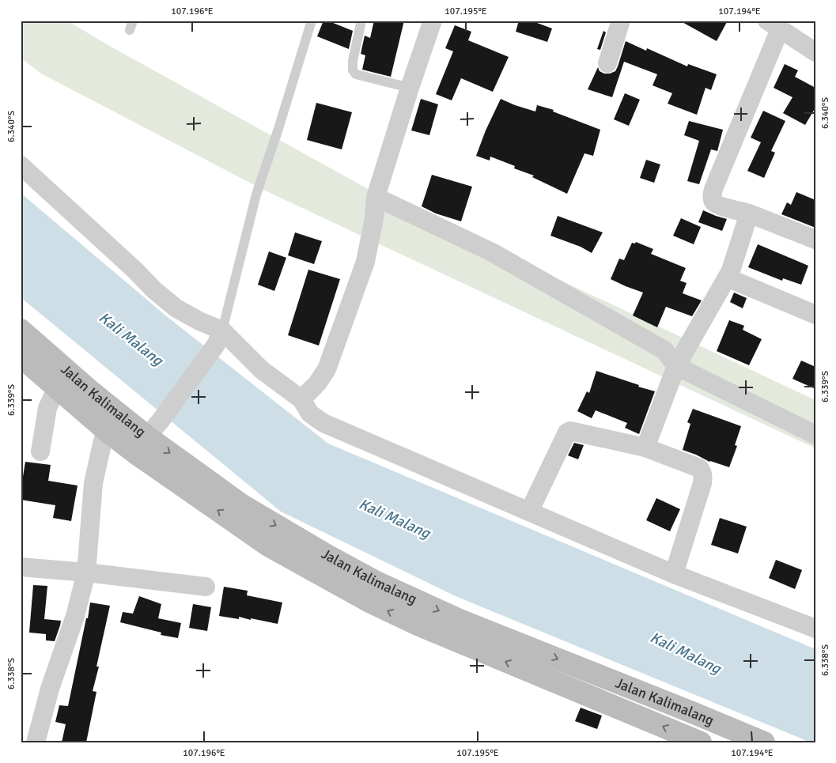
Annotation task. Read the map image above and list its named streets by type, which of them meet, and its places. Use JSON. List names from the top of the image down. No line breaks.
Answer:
{"streets":{"main road":["Jalan Kalimalang"]},"water":["Kali Malang"],"coordinates":["107.196°E","107.195°E","107.194°E","6.340°S","6.339°S","6.338°S"]}
